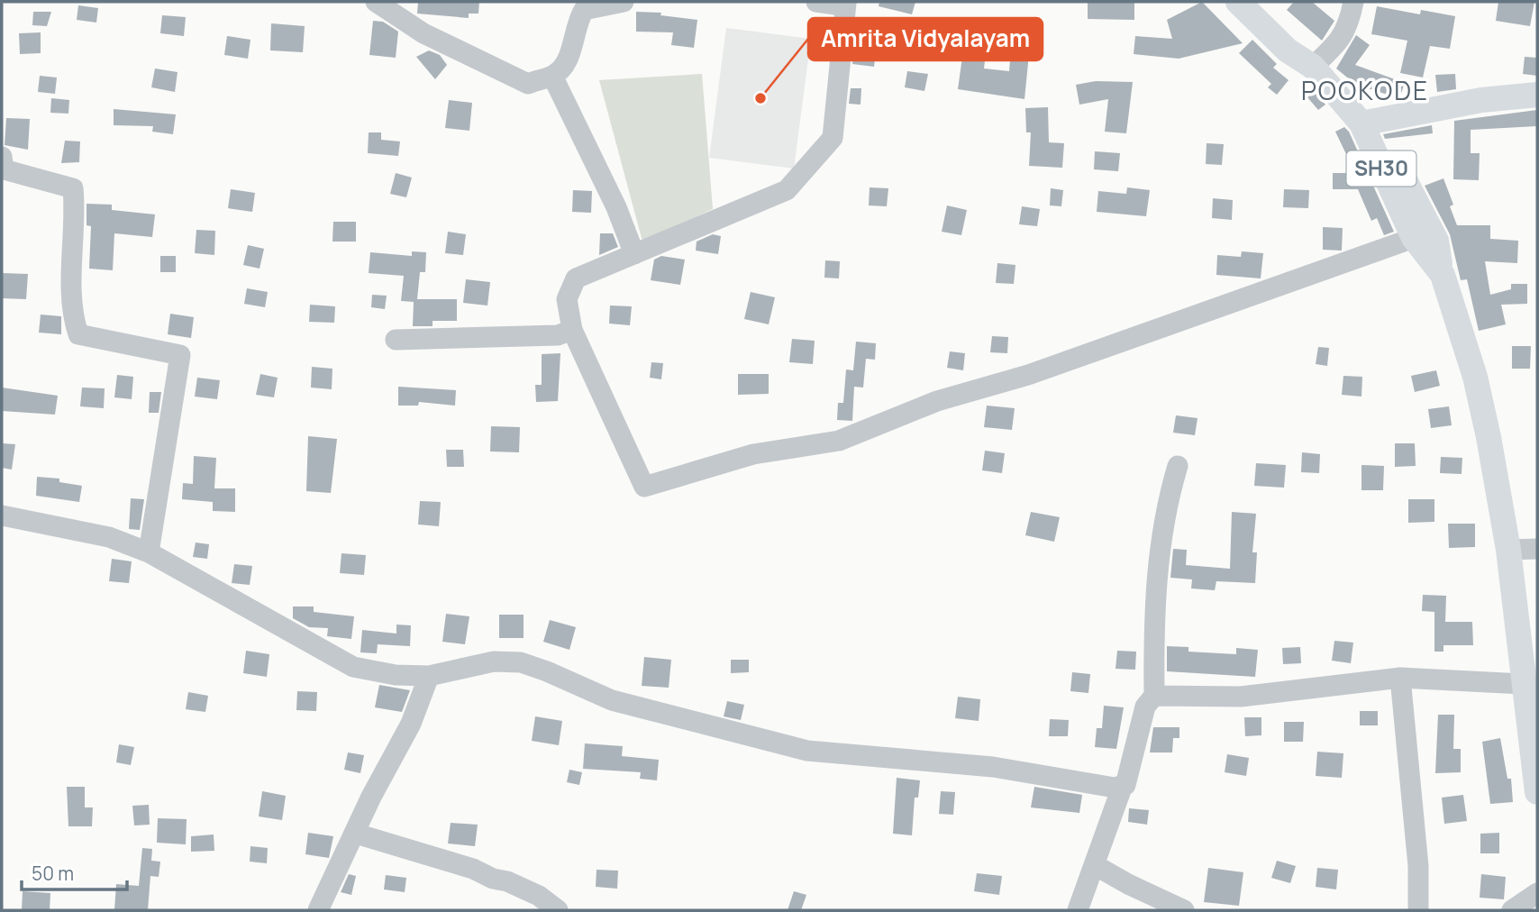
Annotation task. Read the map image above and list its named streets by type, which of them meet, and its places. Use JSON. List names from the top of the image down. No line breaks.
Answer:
{"streets":{"main road":["SH30"]},"districts":["POOKODE"],"places":["Amrita Vidyalayam"],"scale_bar":"50 m"}
